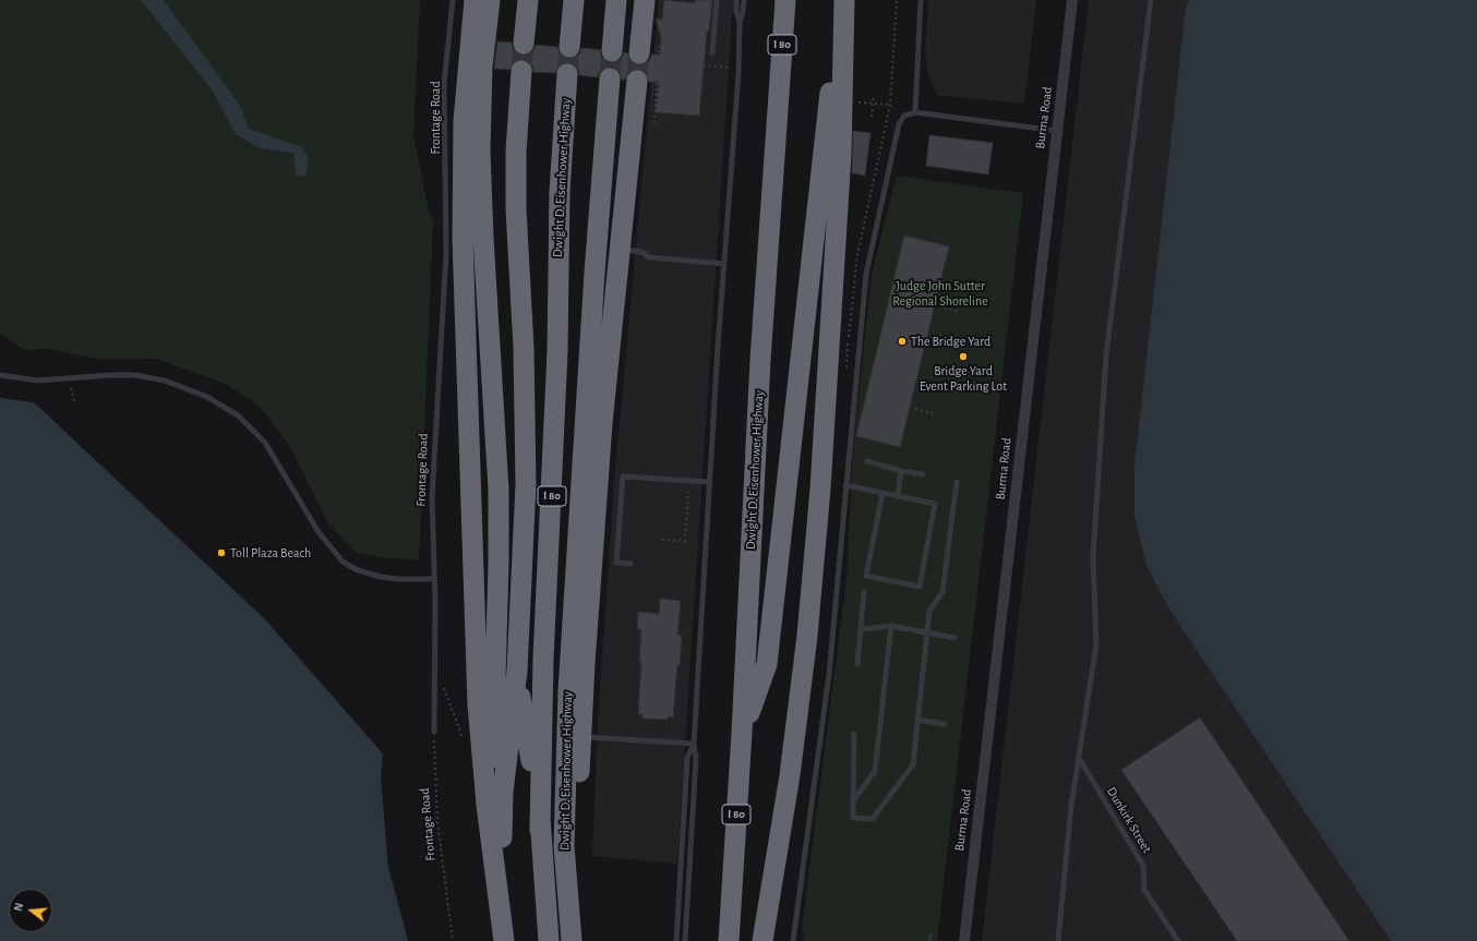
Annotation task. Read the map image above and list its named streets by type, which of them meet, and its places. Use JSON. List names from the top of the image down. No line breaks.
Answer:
{"streets":{"highway":["I 80","Dwight D. Eisenhower Highway"],"street":["Burma Road"],"lane":["Frontage Road","Dunkirk Street"]},"parks":["Judge John Sutter Regional Shoreline"],"places":["The Bridge Yard","Bridge Yard Event Parking Lot","Toll Plaza Beach"],"north":"left"}
